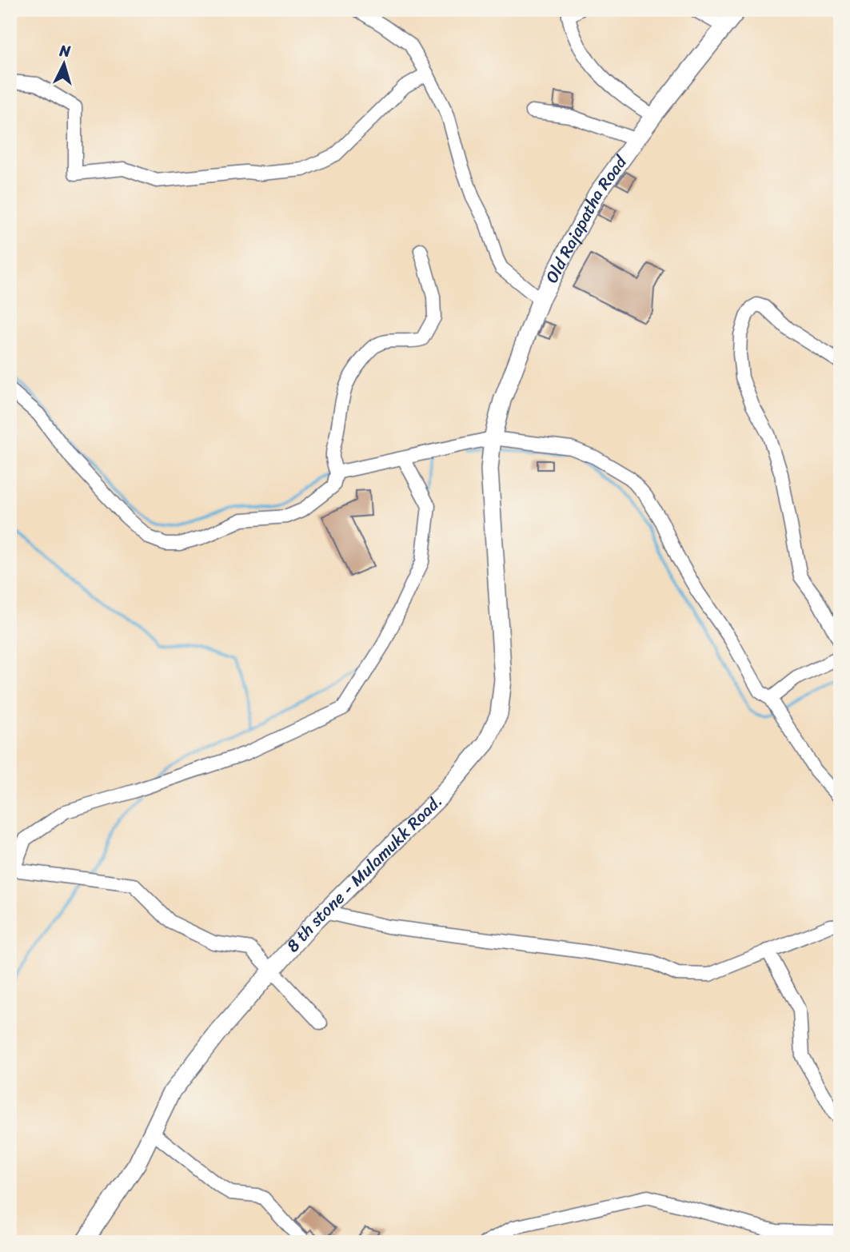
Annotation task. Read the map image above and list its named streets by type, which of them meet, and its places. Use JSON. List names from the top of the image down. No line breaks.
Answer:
{"streets":{"main road":["Old Rajapatha Road","8 th stone - Mulamukk Road."]},"crossings":[["Old Rajapatha Road","8 th stone - Mulamukk Road."]],"north":"top"}
